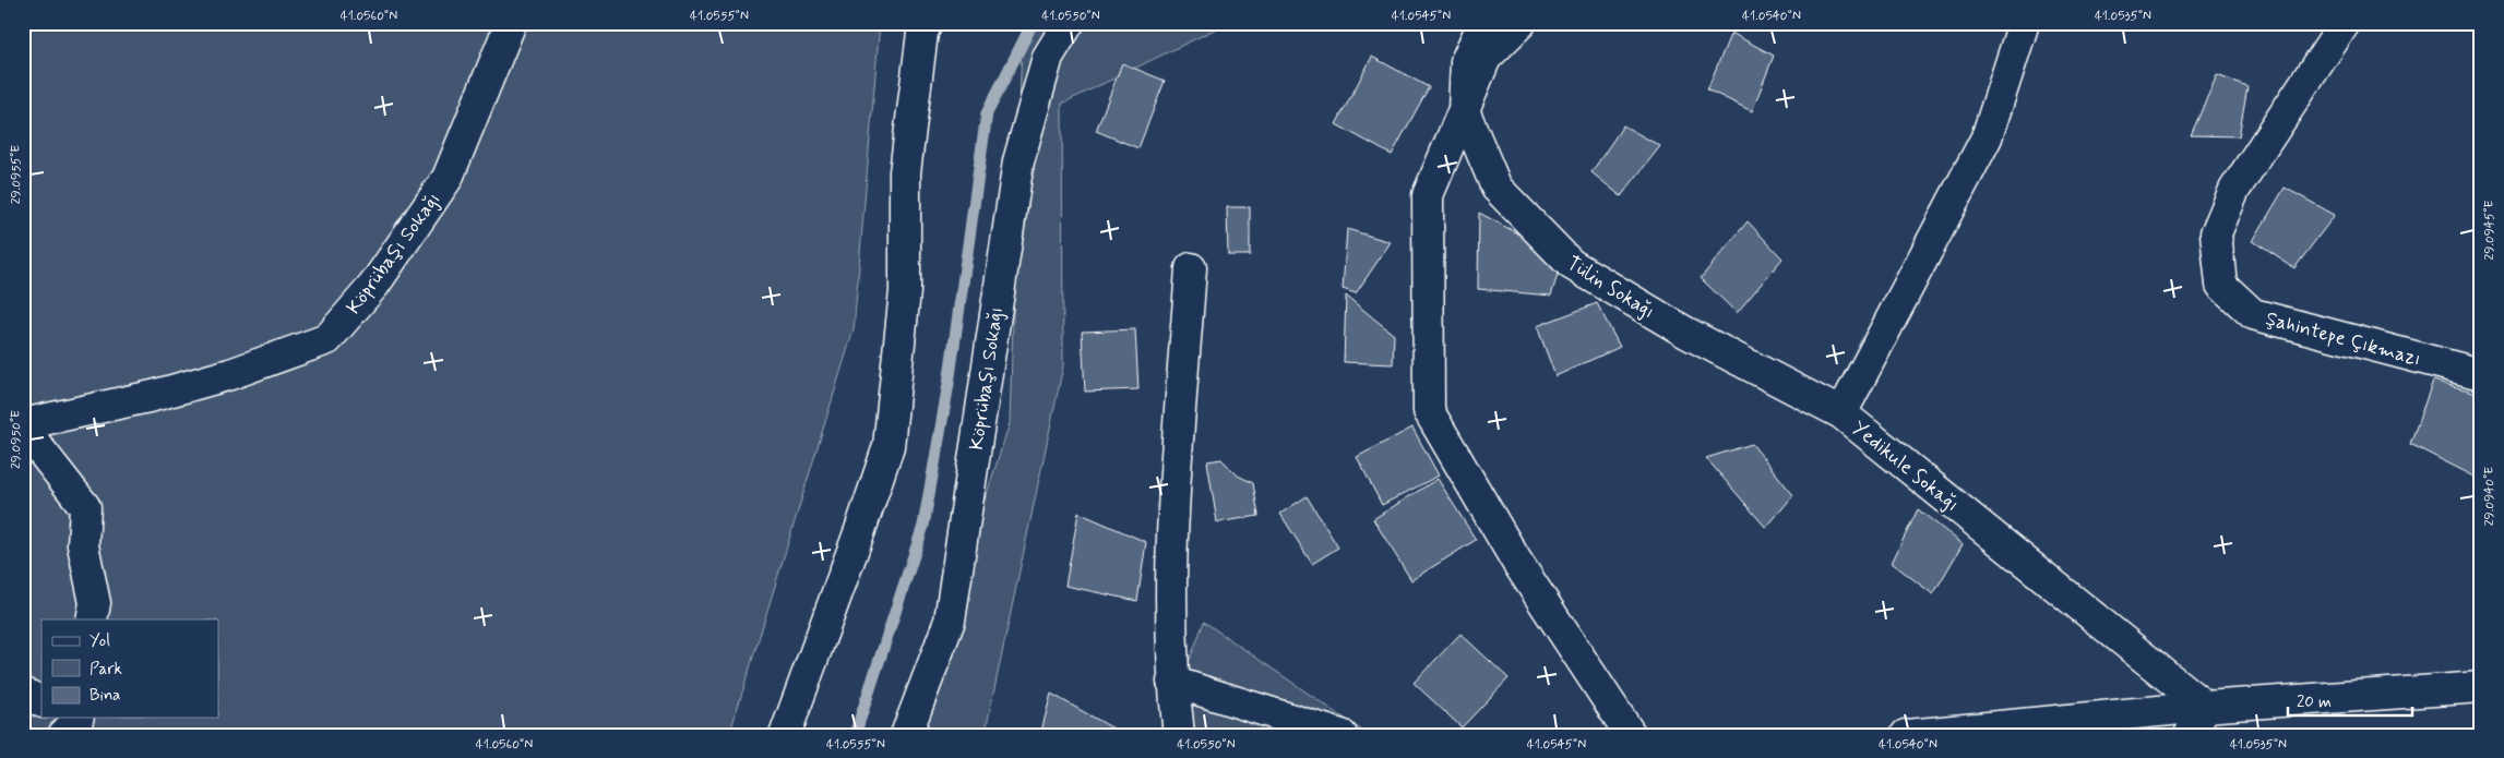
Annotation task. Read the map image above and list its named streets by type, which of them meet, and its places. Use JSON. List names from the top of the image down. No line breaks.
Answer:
{"streets":{"street":["Köprübaşı Sokağı","Tülin Sokağı","Şahintepe Çıkmazı","Yedikule Sokağı"]},"crossings":[["Tülin Sokağı","Yedikule Sokağı"]],"legend":["Yol","Park","Bina"],"scale_bar":"20 m","coordinates":["41.0560°N","41.0555°N","41.0550°N","41.0545°N","41.0540°N","41.0535°N","29.0955°E","29.0945°E","29.0950°E","29.0940°E"]}
